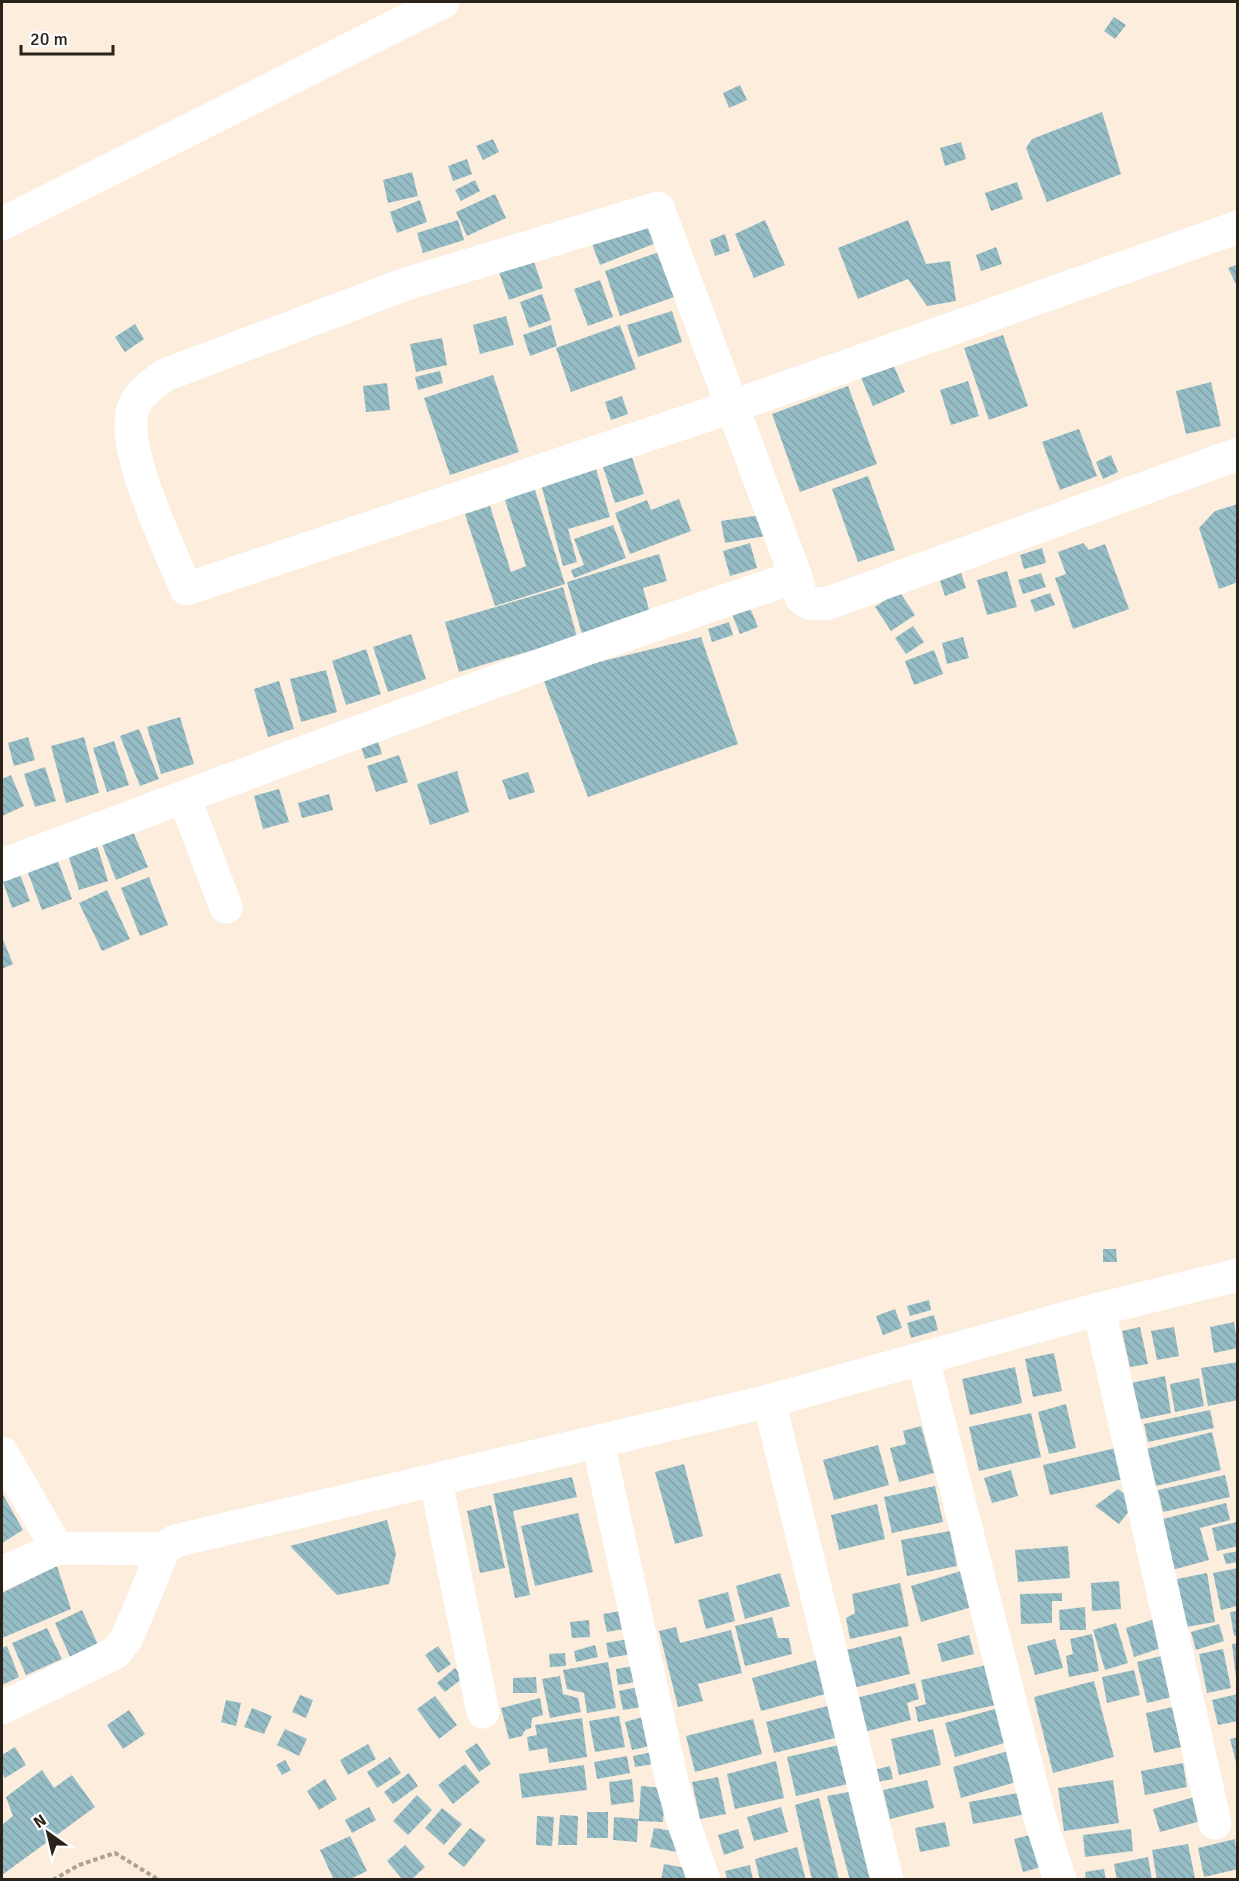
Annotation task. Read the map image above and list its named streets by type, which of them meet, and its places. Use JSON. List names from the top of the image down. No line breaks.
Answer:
{"scale_bar":"20 m","north":"top left"}
